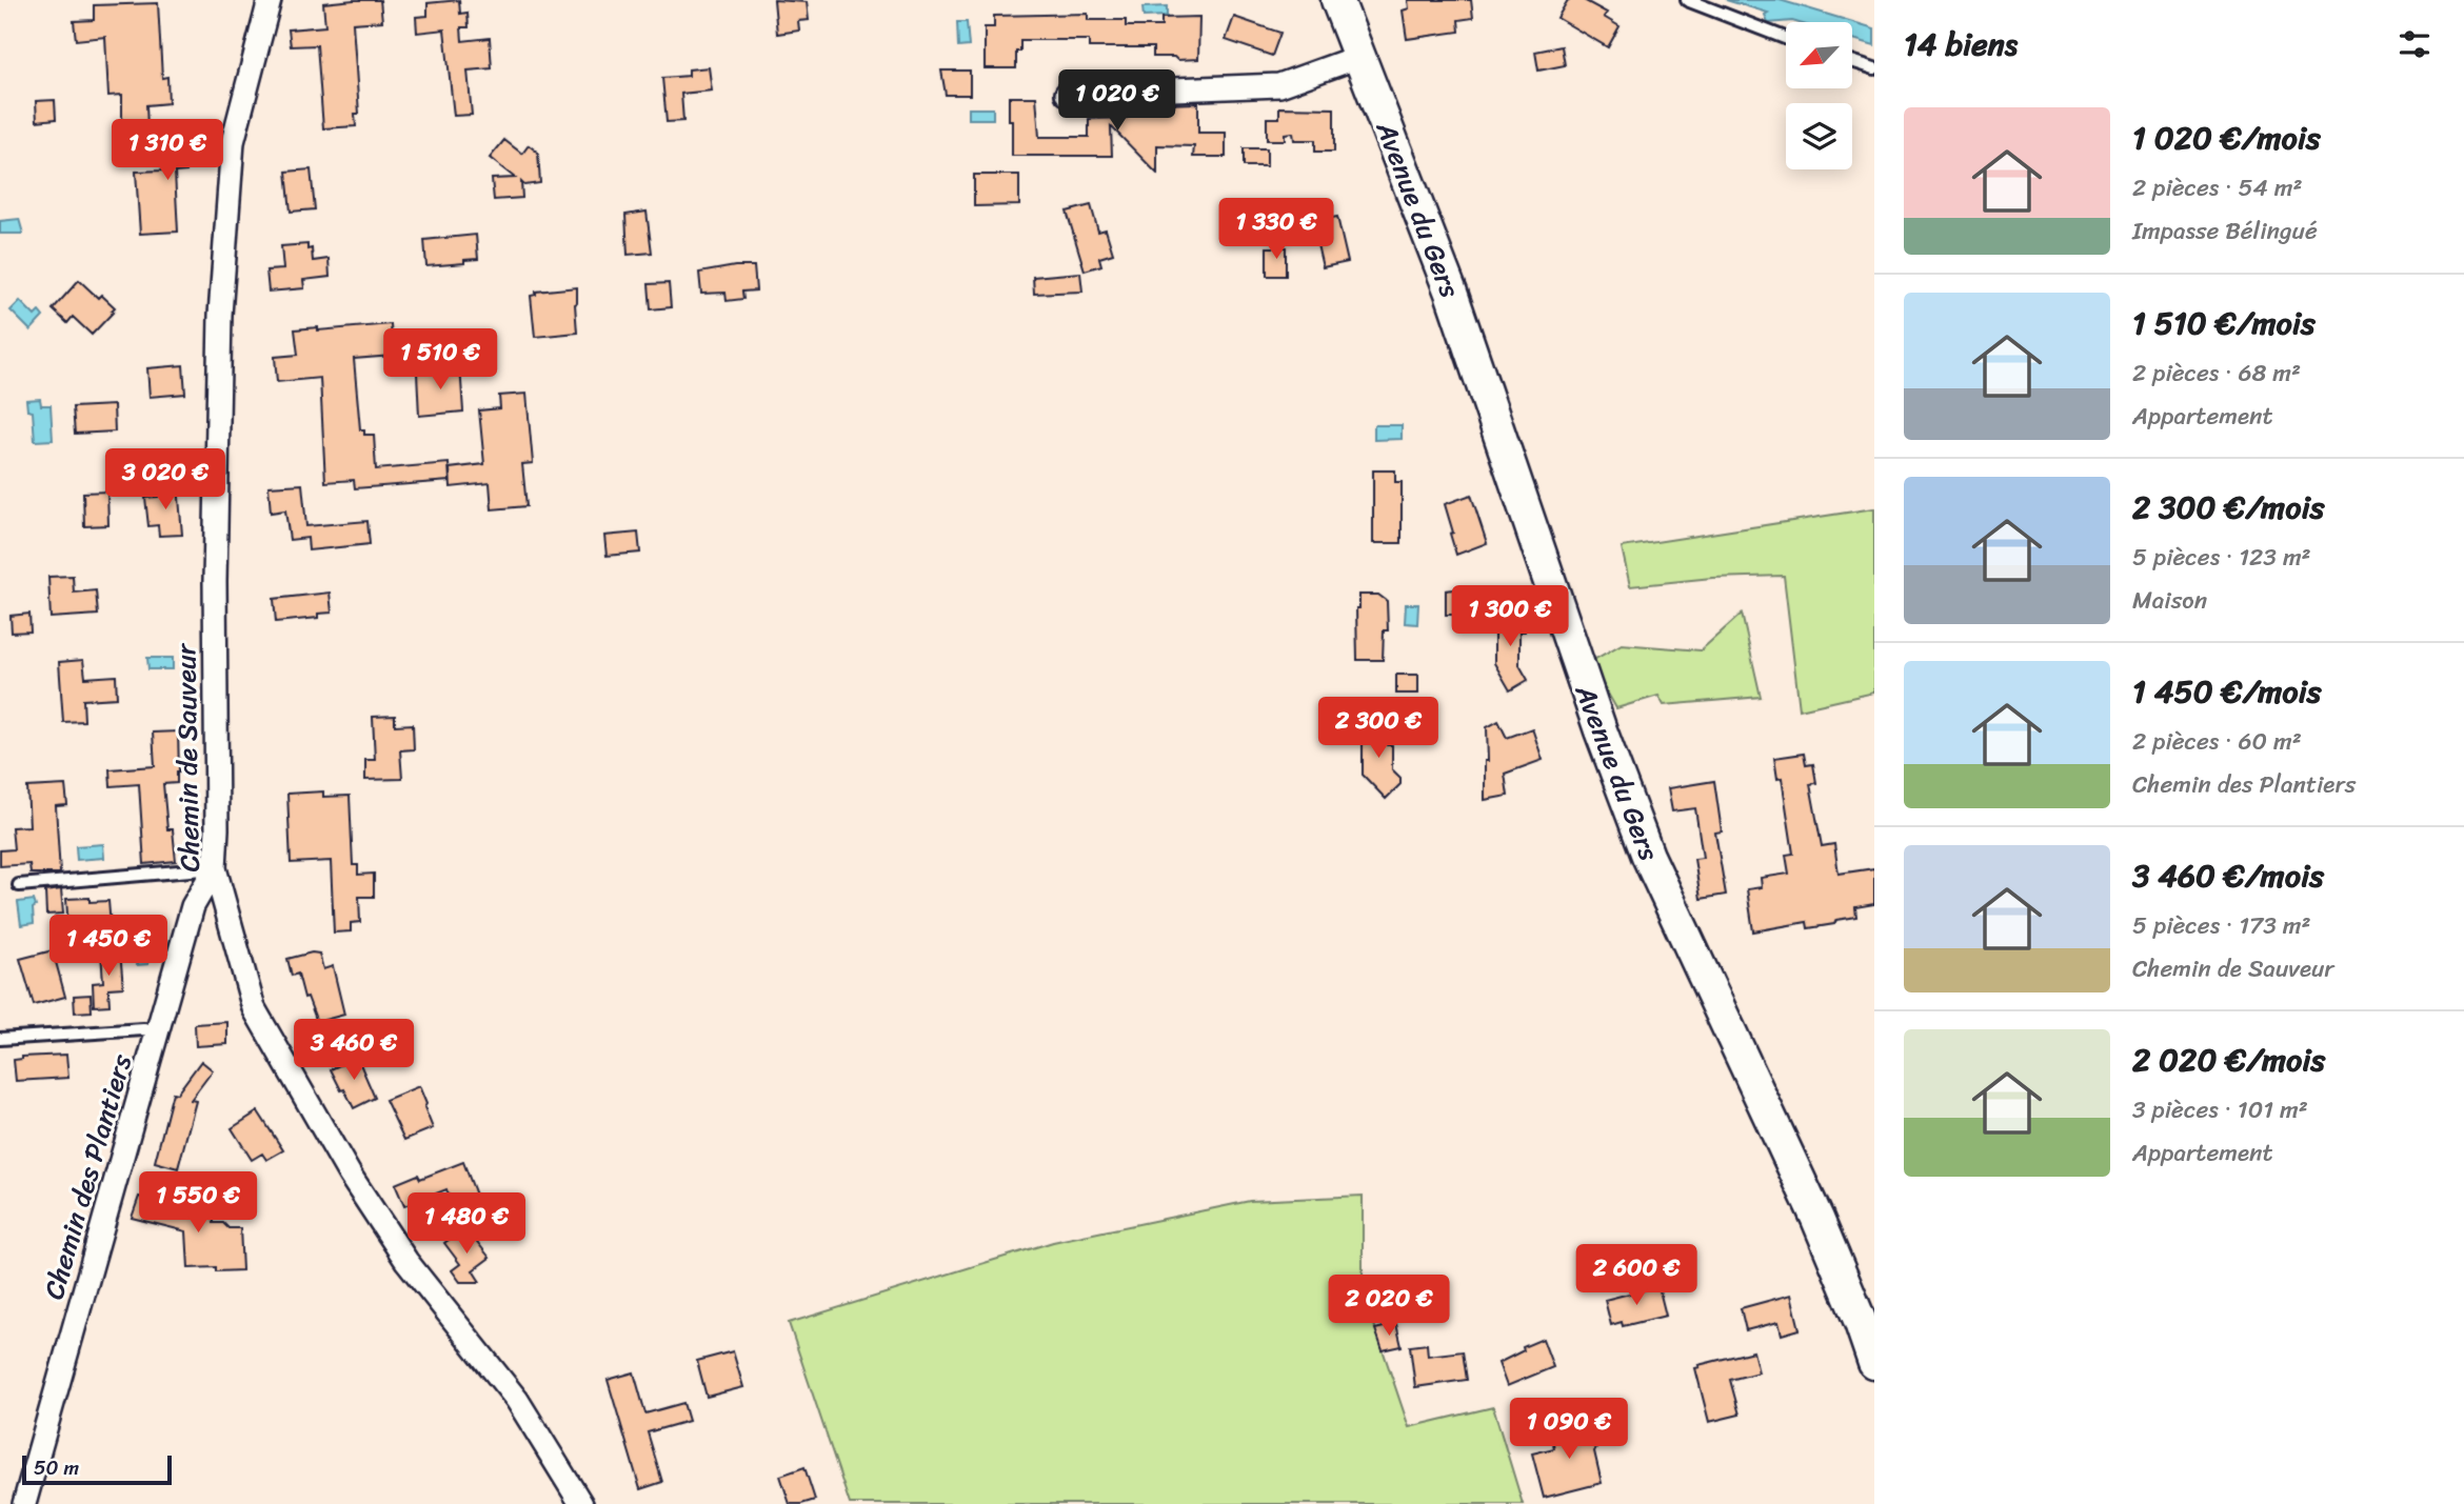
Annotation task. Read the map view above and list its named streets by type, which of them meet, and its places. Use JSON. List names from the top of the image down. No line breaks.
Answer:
{"streets":{"main road":["Avenue du Gers"],"street":["Chemin de Sauveur","Chemin des Plantiers"]},"crossings":[["Chemin de Sauveur","Chemin des Plantiers"]],"scale_bar":"50 m","north":"bottom left","page":{"heading":"14 biens","price":["1 020 €","1 310 €","1 330 €","1 510 €","3 020 €","1 300 €","2 300 €","1 450 €","3 460 €","1 550 €","1 480 €","2 600 €","2 020 €","1 090 €"],"list":[{"name":"1 020 €/mois","note":"2 pièces · 54 m² · Impasse Bélingué"},{"name":"1 510 €/mois","note":"2 pièces · 68 m² · Appartement"},{"name":"2 300 €/mois","note":"5 pièces · 123 m² · Maison"},{"name":"1 450 €/mois","note":"2 pièces · 60 m² · Chemin des Plantiers"},{"name":"3 460 €/mois","note":"5 pièces · 173 m² · Chemin de Sauveur"},{"name":"2 020 €/mois","note":"3 pièces · 101 m² · Appartement"}],"scale":"50 m"}}
